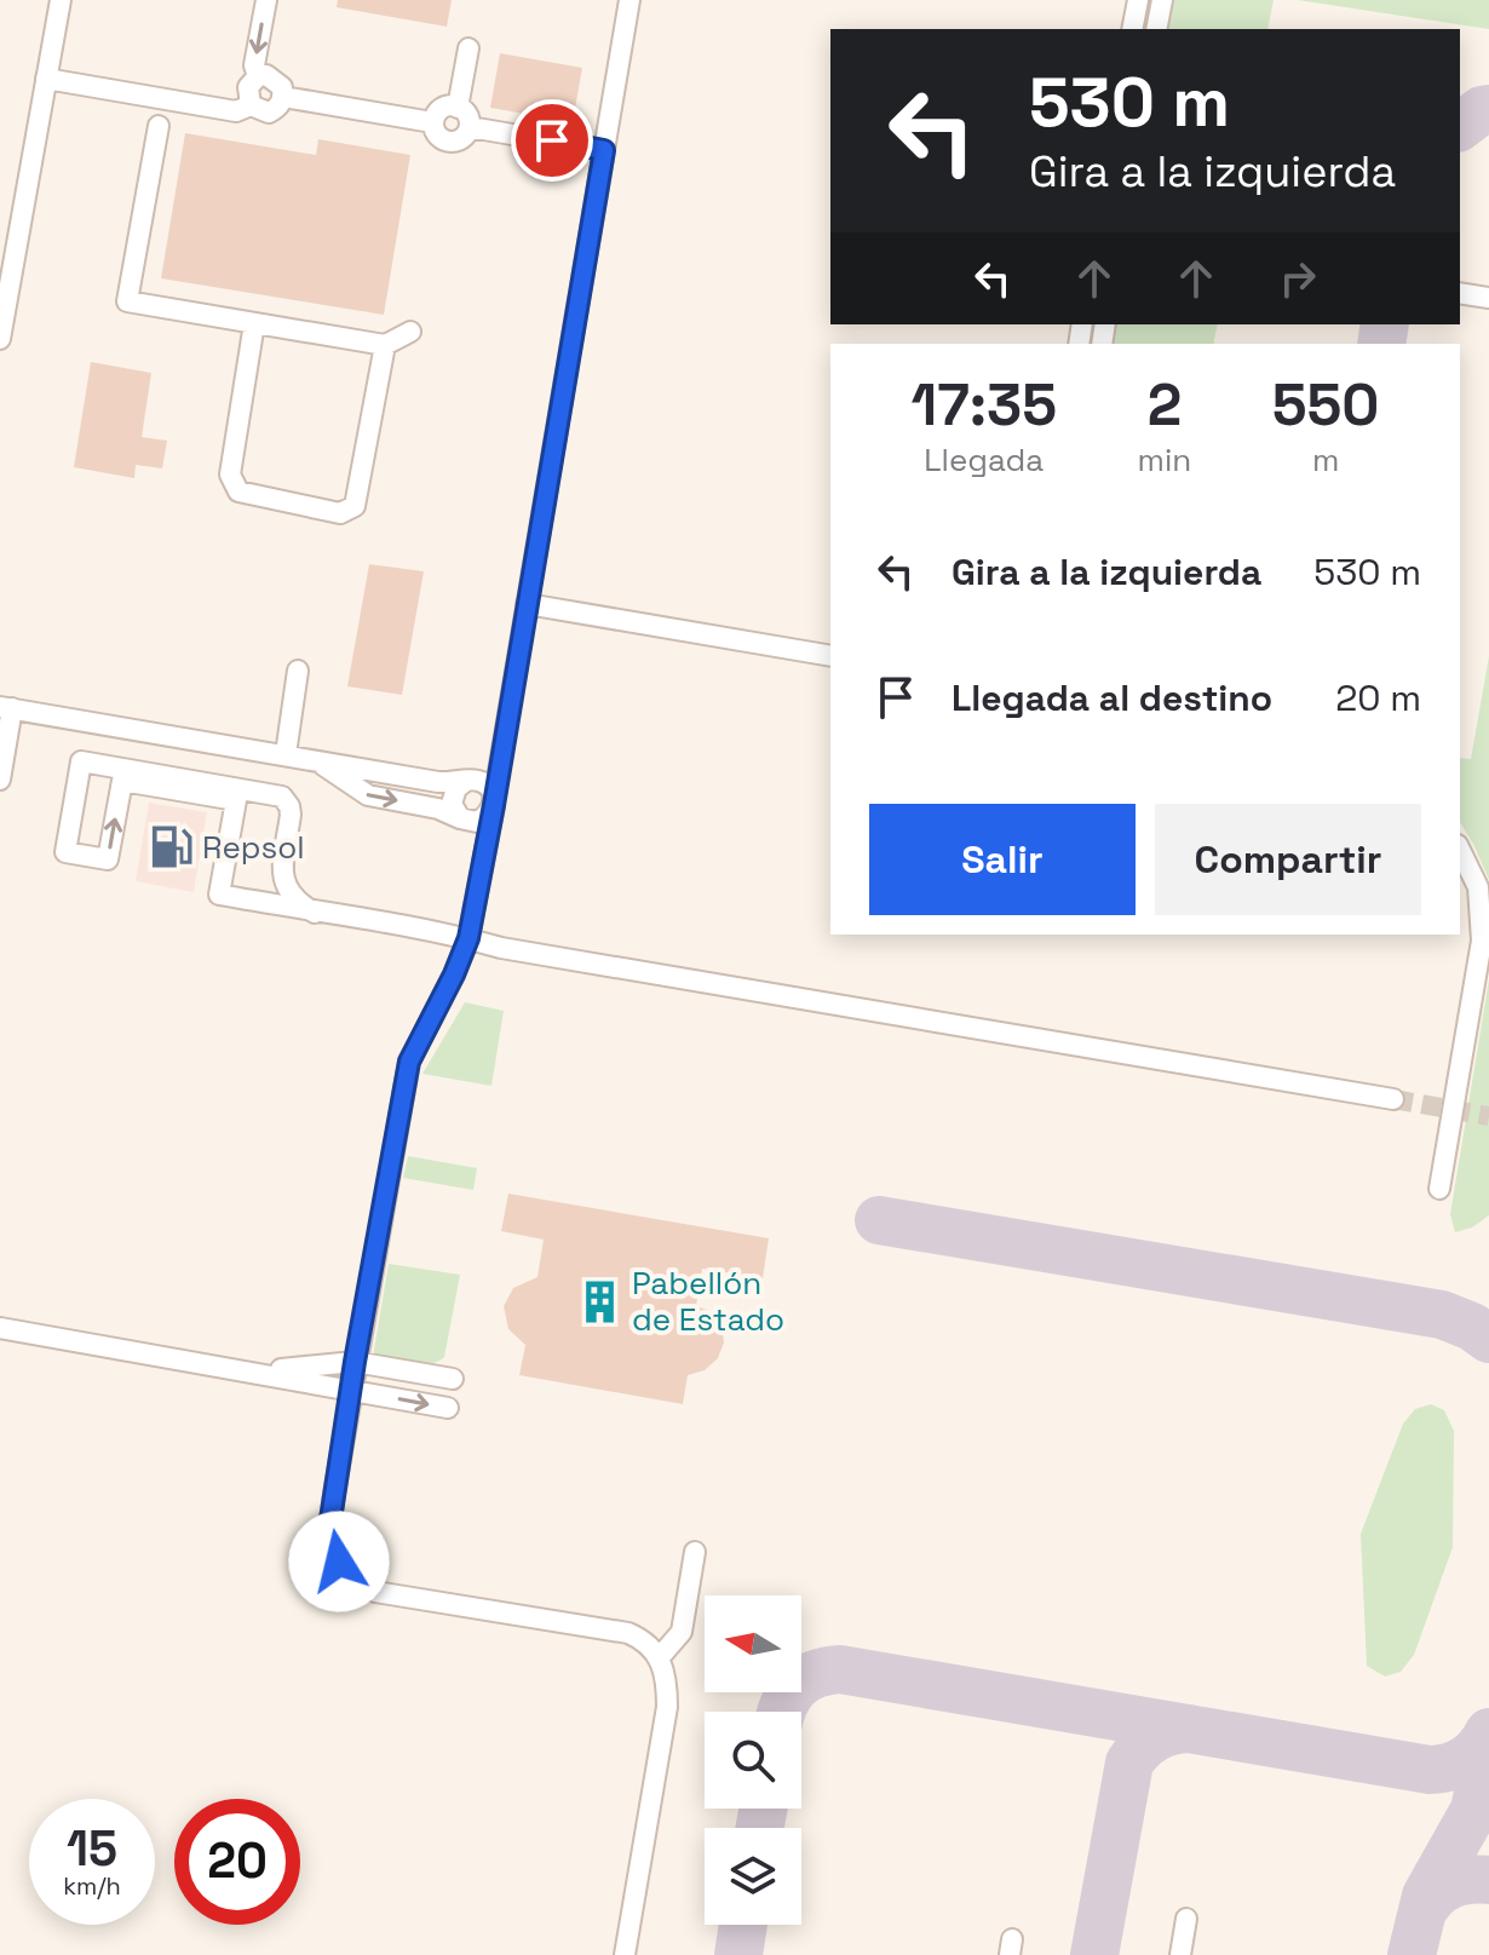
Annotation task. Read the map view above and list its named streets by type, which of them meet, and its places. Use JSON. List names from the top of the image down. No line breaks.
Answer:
{"places":{"fuel station":["Repsol"],"building":["Pabellón de Estado"]},"north":"left","page":{"turn":["530 m","Gira a la izquierda"],"eta":["17:35","Llegada","2","min","550","m"],"list":[{"name":"Gira a la izquierda","value":"530 m"},{"name":"Llegada al destino","value":"20 m"}],"buttons":["Salir","Compartir"],"speed":"15 km/h","limit":"20"}}
